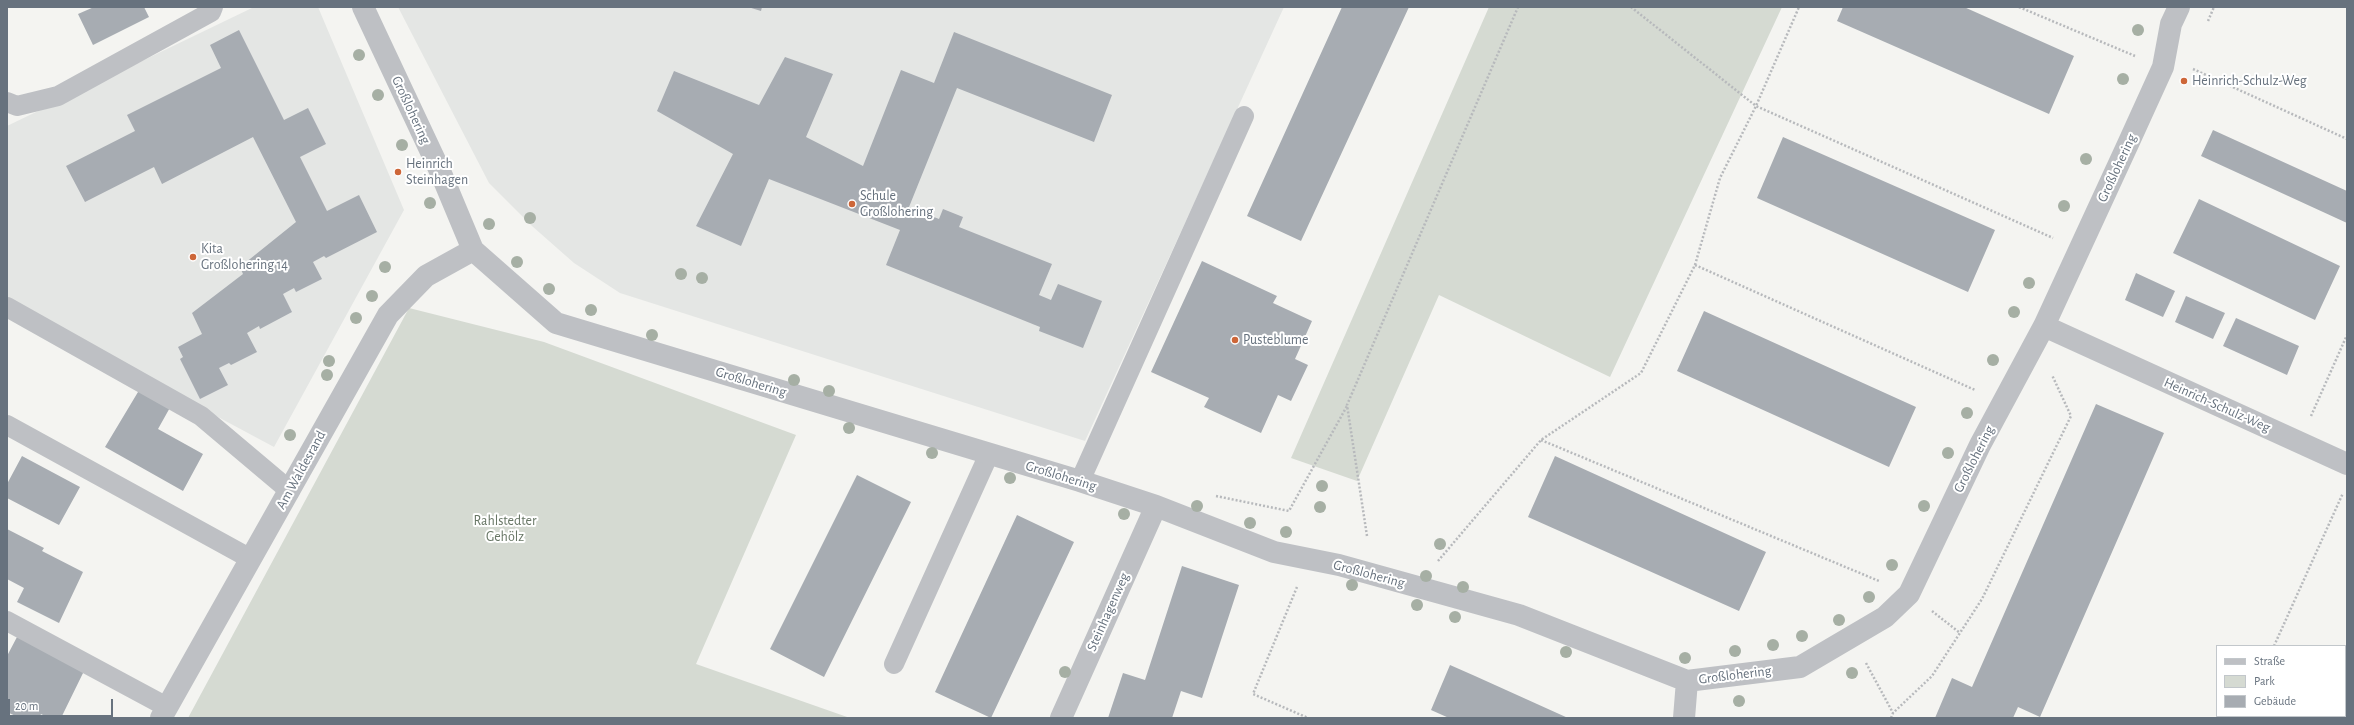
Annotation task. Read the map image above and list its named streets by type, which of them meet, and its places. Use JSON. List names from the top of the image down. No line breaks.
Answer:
{"streets":{"street":["Großlohering","Heinrich-Schulz-Weg","Am Waldesrand","Steinhagenweg"]},"crossings":[["Großlohering","Heinrich-Schulz-Weg"],["Großlohering","Am Waldesrand"],["Großlohering","Steinhagenweg"]],"parks":["Rahlstedter Gehölz"],"places":["Heinrich-Schulz-Weg","Heinrich Steinhagen","Schule Großlohering","Kita Großlohering 14","Pusteblume"],"legend":["Straße","Park","Gebäude"],"scale_bar":"20 m"}
